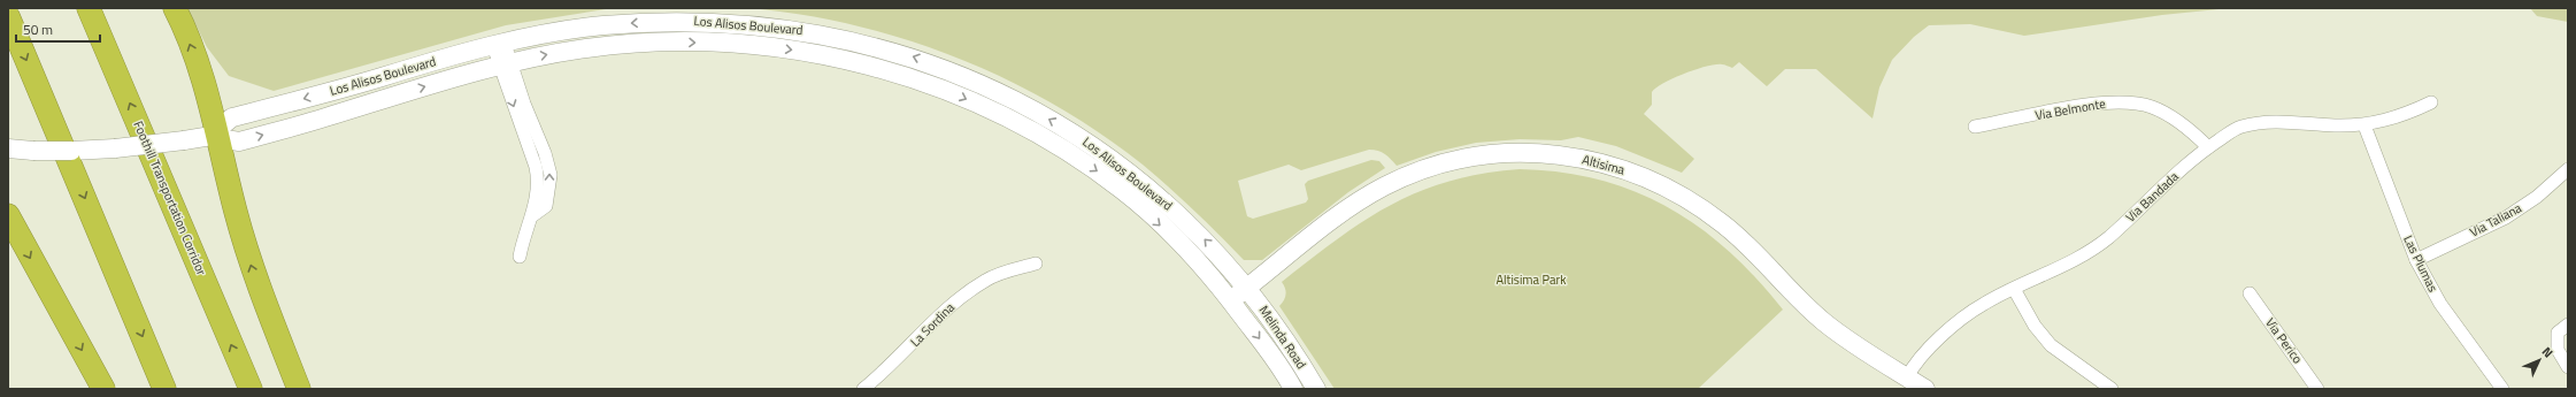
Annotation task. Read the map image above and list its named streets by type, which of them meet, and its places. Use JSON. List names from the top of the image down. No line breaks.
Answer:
{"streets":{"highway":["Foothill Transportation Corridor"],"main road":["Los Alisos Boulevard","Altisima","Melinda Road"],"street":["Via Belmonte","Via Bandada","Via Taliana","Las Plumas","La Sordina","Via Perico"]},"crossings":[["Los Alisos Boulevard","Altisima"],["Los Alisos Boulevard","Melinda Road"],["Via Belmonte","Via Bandada"],["Altisima","Via Bandada"],["Altisima","Melinda Road"],["Via Bandada","Las Plumas"],["Via Taliana","Las Plumas"]],"parks":["Altisima Park"],"scale_bar":"50 m","north":"top right"}
